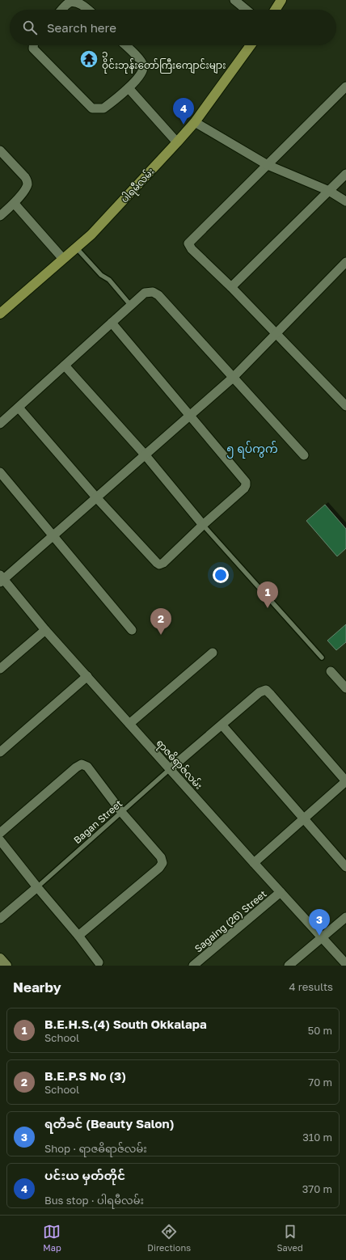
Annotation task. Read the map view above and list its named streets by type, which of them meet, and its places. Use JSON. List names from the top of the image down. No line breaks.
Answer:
{"streets":{"main road":["ပါရမီလမ်း"],"street":["ရာဇဓိရာဇ်လမ်း","Sagaing (26) Street"],"lane":["Bagan Street"]},"crossings":[["ရာဇဓိရာဇ်လမ်း","Bagan Street"],["ရာဇဓိရာဇ်လမ်း","Sagaing (26) Street"]],"districts":["၅ ရပ်ကွက်"],"places":{"temple":["၃ ဝိုင်းဘုန်းတော်ကြီးကျောင်းများ"]},"page":{"search":"Search here","pins":["4","1","2","3"],"heading":["Nearby","4 results"],"list":[{"mark":"1","name":"B.E.H.S.(4) South Okkalapa","note":"School","value":"50 m"},{"mark":"2","name":"B.E.P.S No (3)","note":"School","value":"70 m"},{"mark":"3","name":"ရတီခင် (Beauty Salon)","note":"Shop · ရာဇဓိရာဇ်လမ်း","value":"310 m"},{"mark":"4","name":"ပင်းယ မှတ်တိုင်","note":"Bus stop · ပါရမီလမ်း","value":"370 m"}],"nav":["Map","Directions","Saved"]}}
